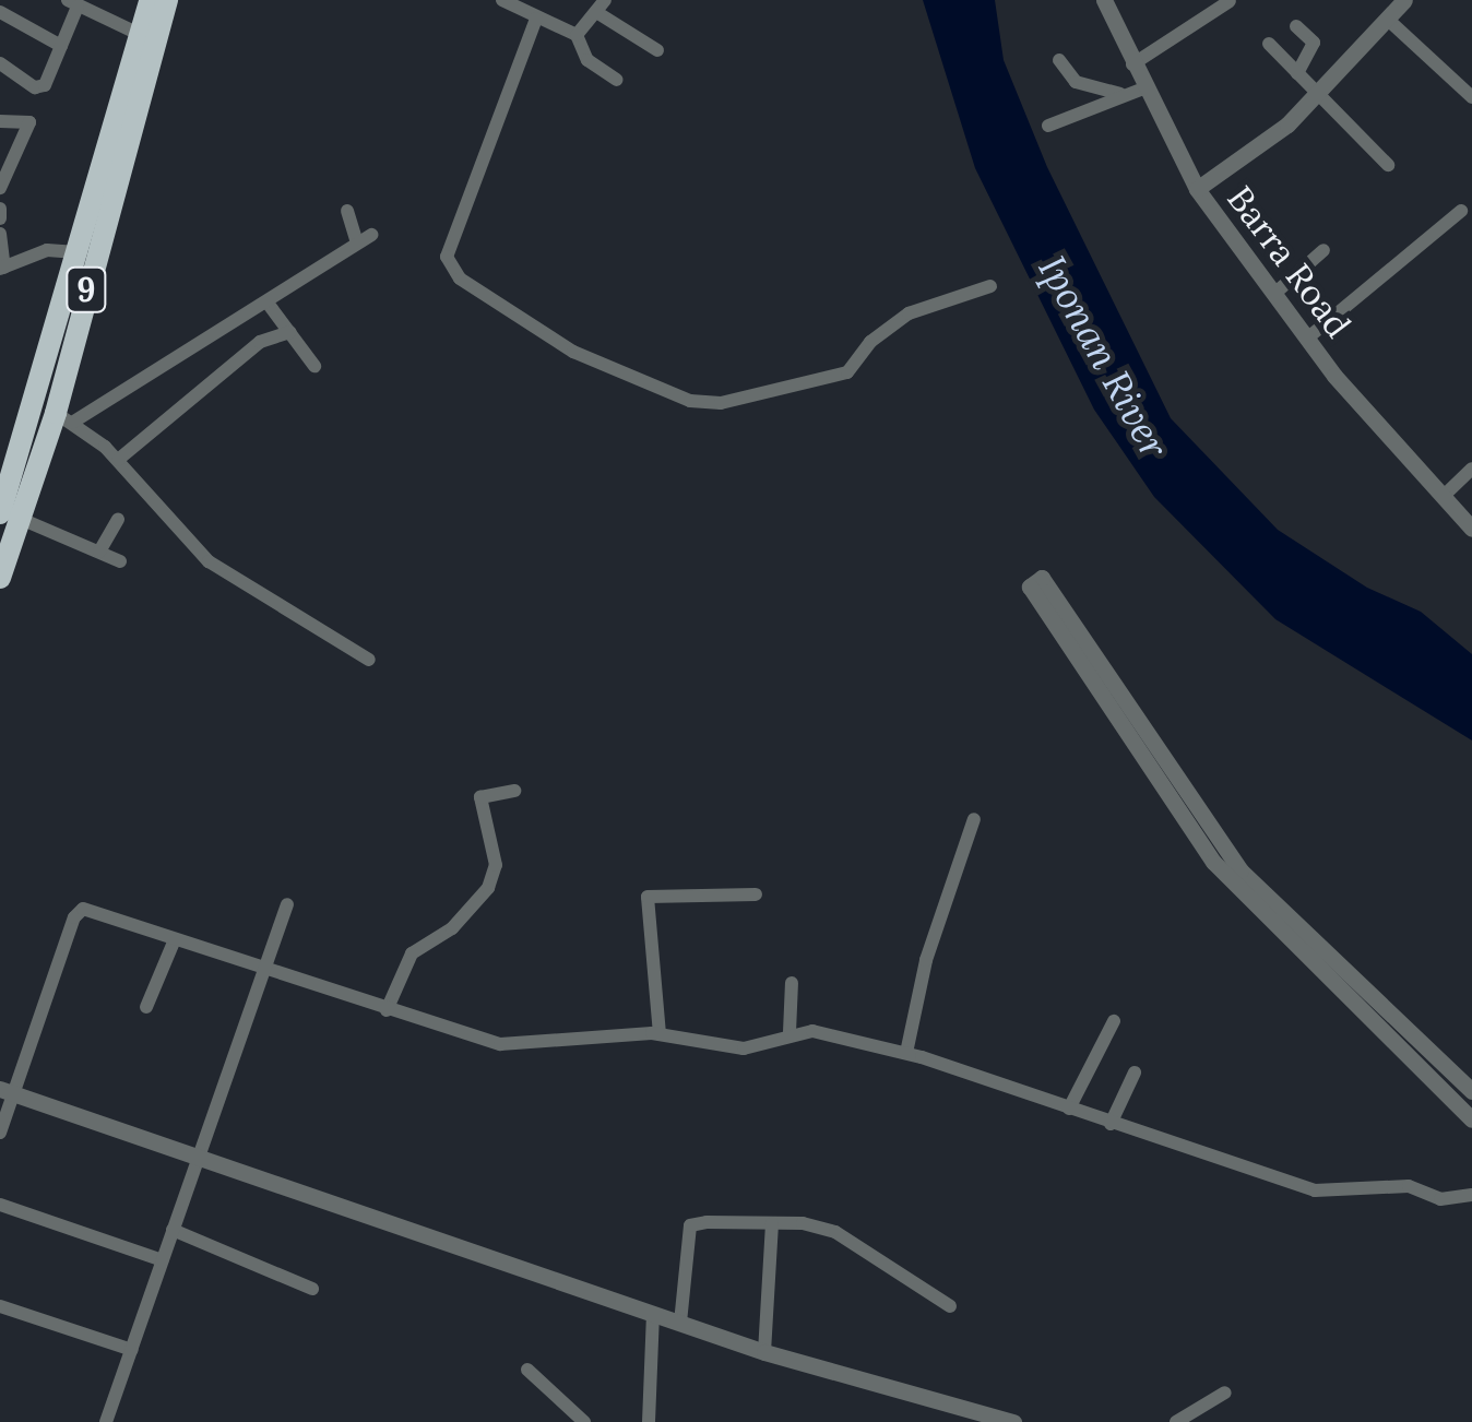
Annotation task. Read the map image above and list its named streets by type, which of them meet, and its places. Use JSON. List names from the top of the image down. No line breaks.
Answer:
{"streets":{"highway":["9"],"street":["Barra Road"]},"water":["Iponan River"]}
